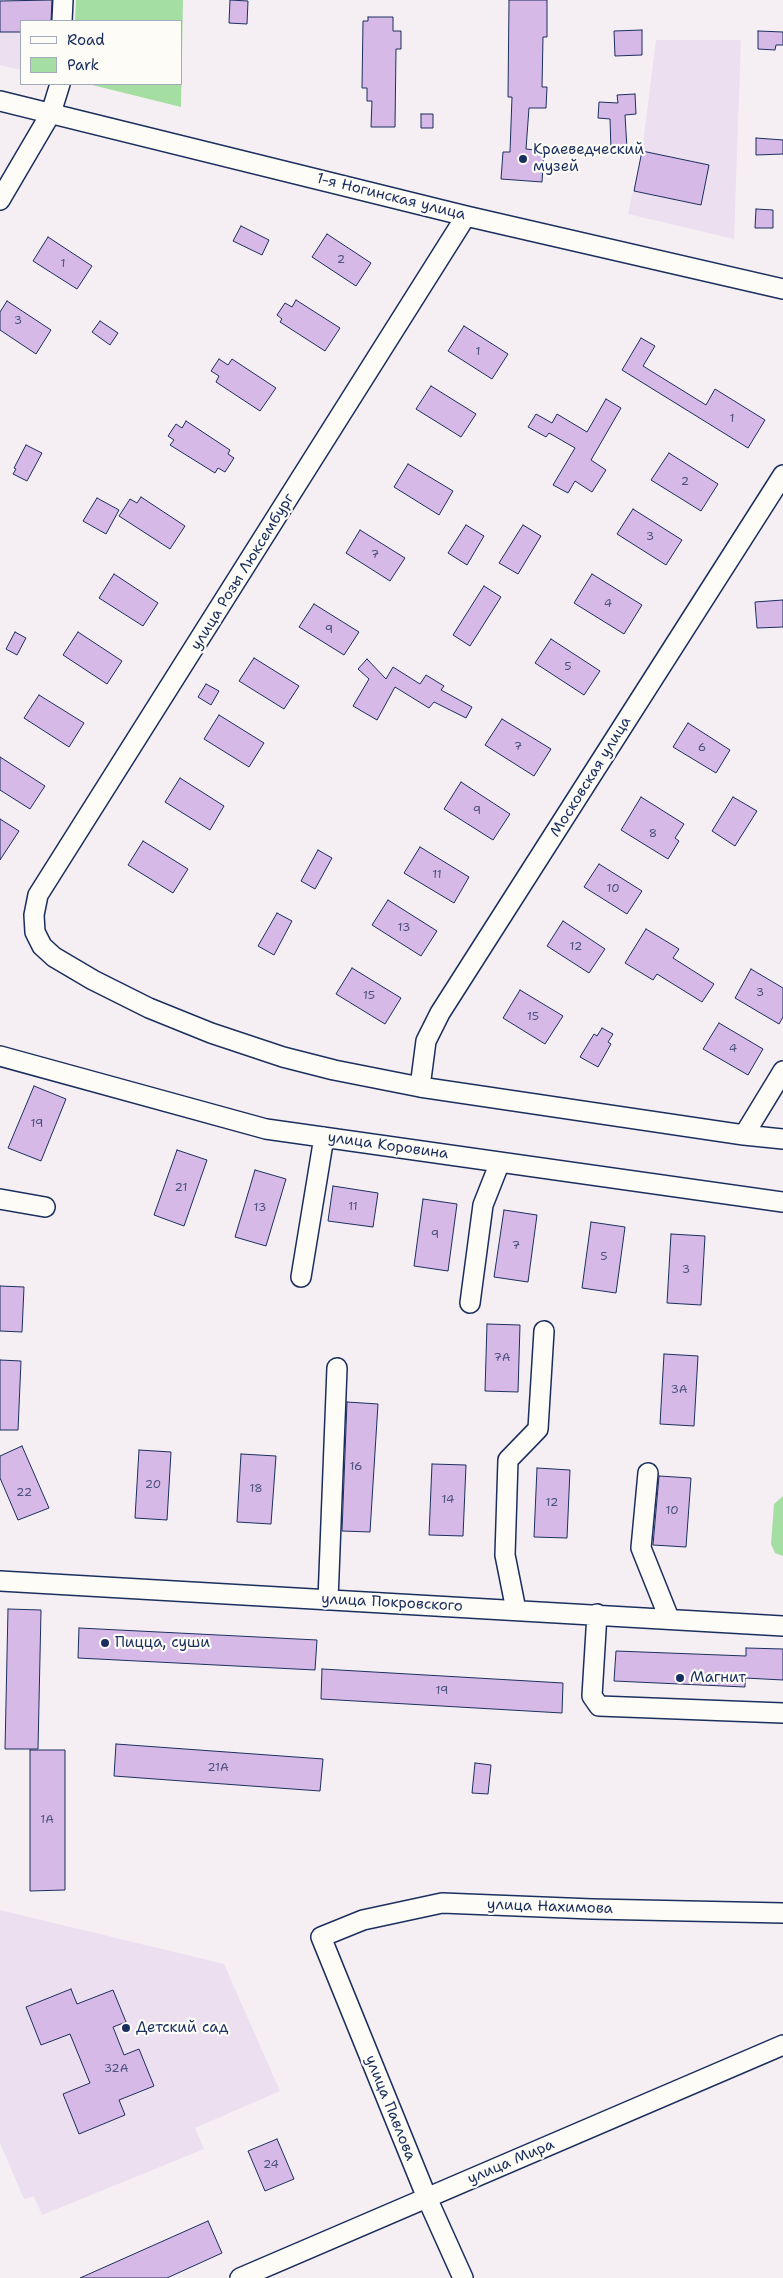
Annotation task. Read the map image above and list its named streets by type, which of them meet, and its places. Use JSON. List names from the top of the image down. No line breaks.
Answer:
{"streets":{"street":["1-я Ногинская улица","улица Розы Люксембург","Московская улица","улица Коровина","улица Покровского","улица Нахимова","улица Павлова","улица Мира"]},"crossings":[["1-я Ногинская улица","улица Розы Люксембург"],["улица Розы Люксембург","Московская улица"],["улица Нахимова","улица Павлова"],["улица Павлова","улица Мира"]],"places":["Краеведческий музей","Пицца, суши","Магнит","Детский сад"],"house_numbers":["2","1","3","1","1","2","3","7","4","9","5","7","6","9","8","11","10","13","12","3","15","15","4","19","21","11","13","9","7","5","3","7А","3А","16","20","18","22","14","12","10","19","21А","1А","32А","24"],"legend":["Road","Park"]}
